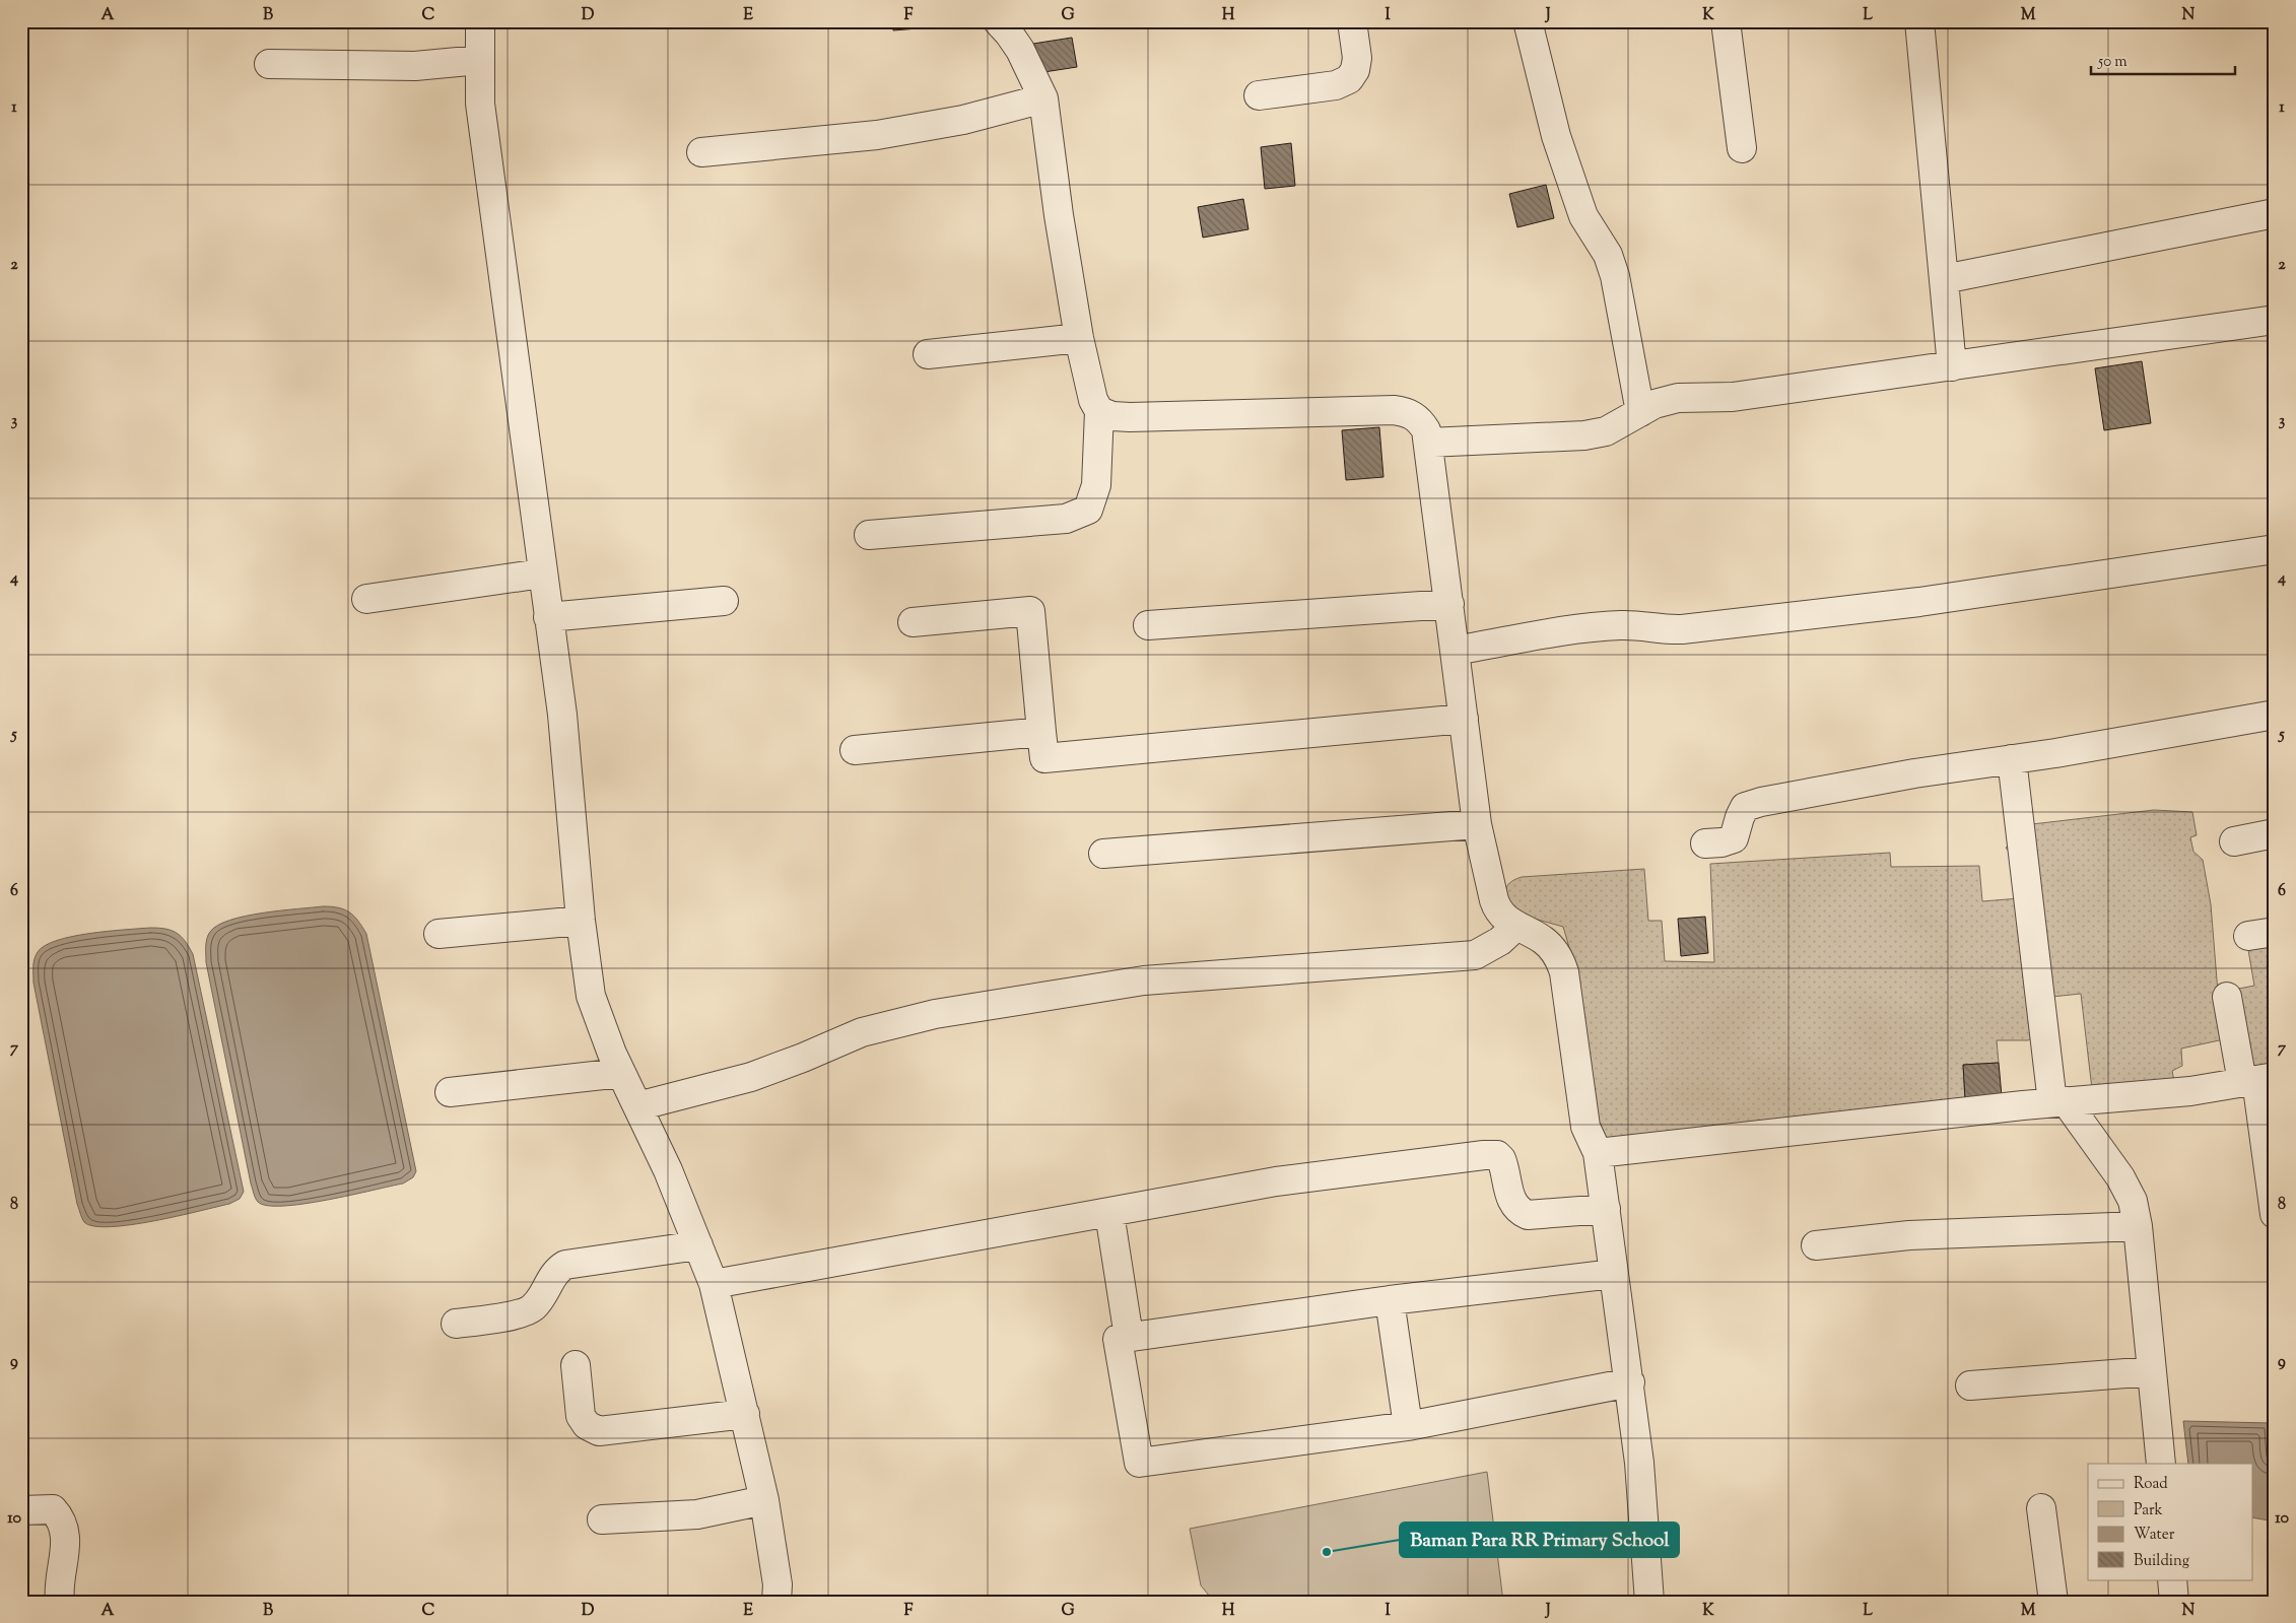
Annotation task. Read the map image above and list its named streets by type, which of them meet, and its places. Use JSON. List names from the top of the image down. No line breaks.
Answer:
{"places":["Baman Para RR Primary School"],"legend":["Road","Park","Water","Building"],"scale_bar":"50 m","grid":{"columns":["A","B","C","D","E","F","G","H","I","J","K","L","M","N"],"rows":["1","2","3","4","5","6","7","8","9","10"]}}
